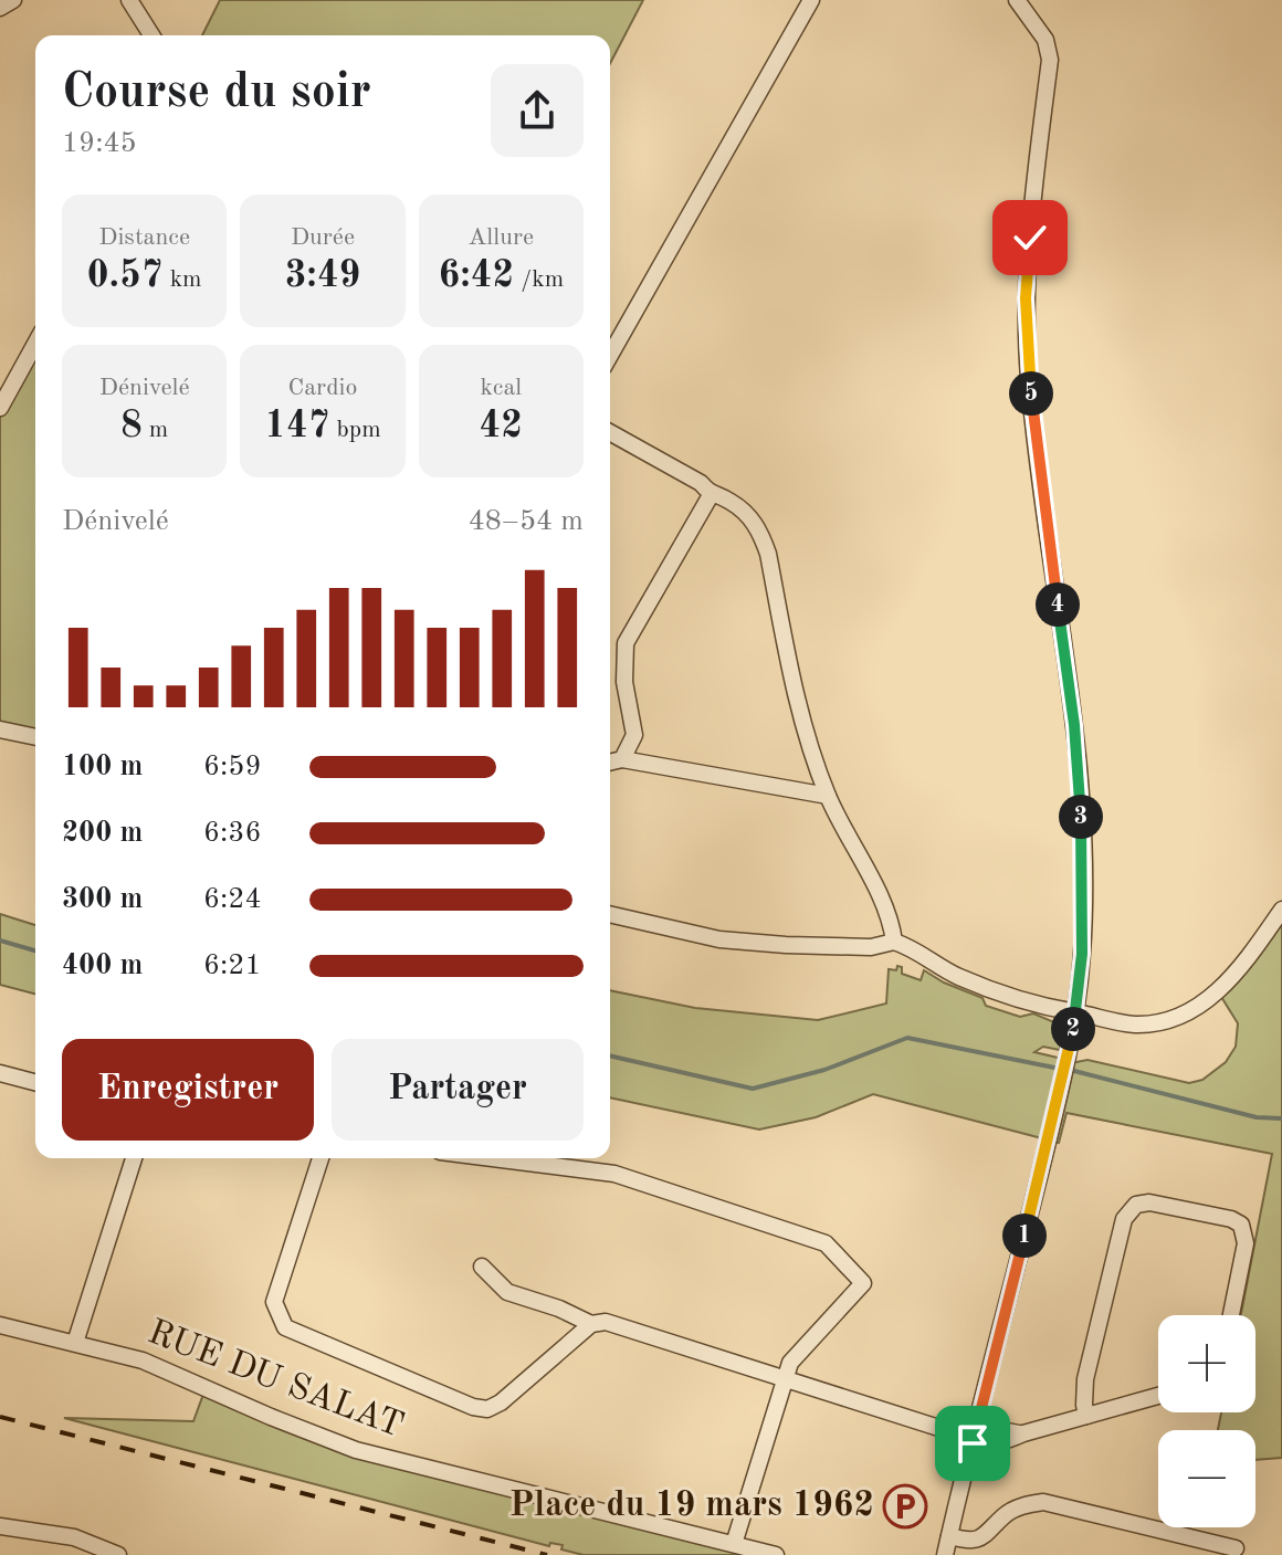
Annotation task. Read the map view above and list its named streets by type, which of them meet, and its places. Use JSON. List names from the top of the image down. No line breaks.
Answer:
{"streets":{"street":["RUE DU SALAT"]},"places":{"parking":["Place du 19 mars 1962"]},"page":{"heading":["Course du soir","19:45"],"stats":[["Distance","0.57 km"],["Durée","3:49"],["Allure","6:42 /km"],["Dénivelé","8 m"],["Cardio","147 bpm"],["kcal","42"]],"pins":["5","4","3","2","1"],"chart":["Dénivelé","48–54 m"],"list":[{"name":"100 m","note":"6:59"},{"name":"200 m","note":"6:36"},{"name":"300 m","note":"6:24"},{"name":"400 m","note":"6:21"}],"buttons":["Enregistrer","Partager"],"map_buttons":["+","−"]}}
